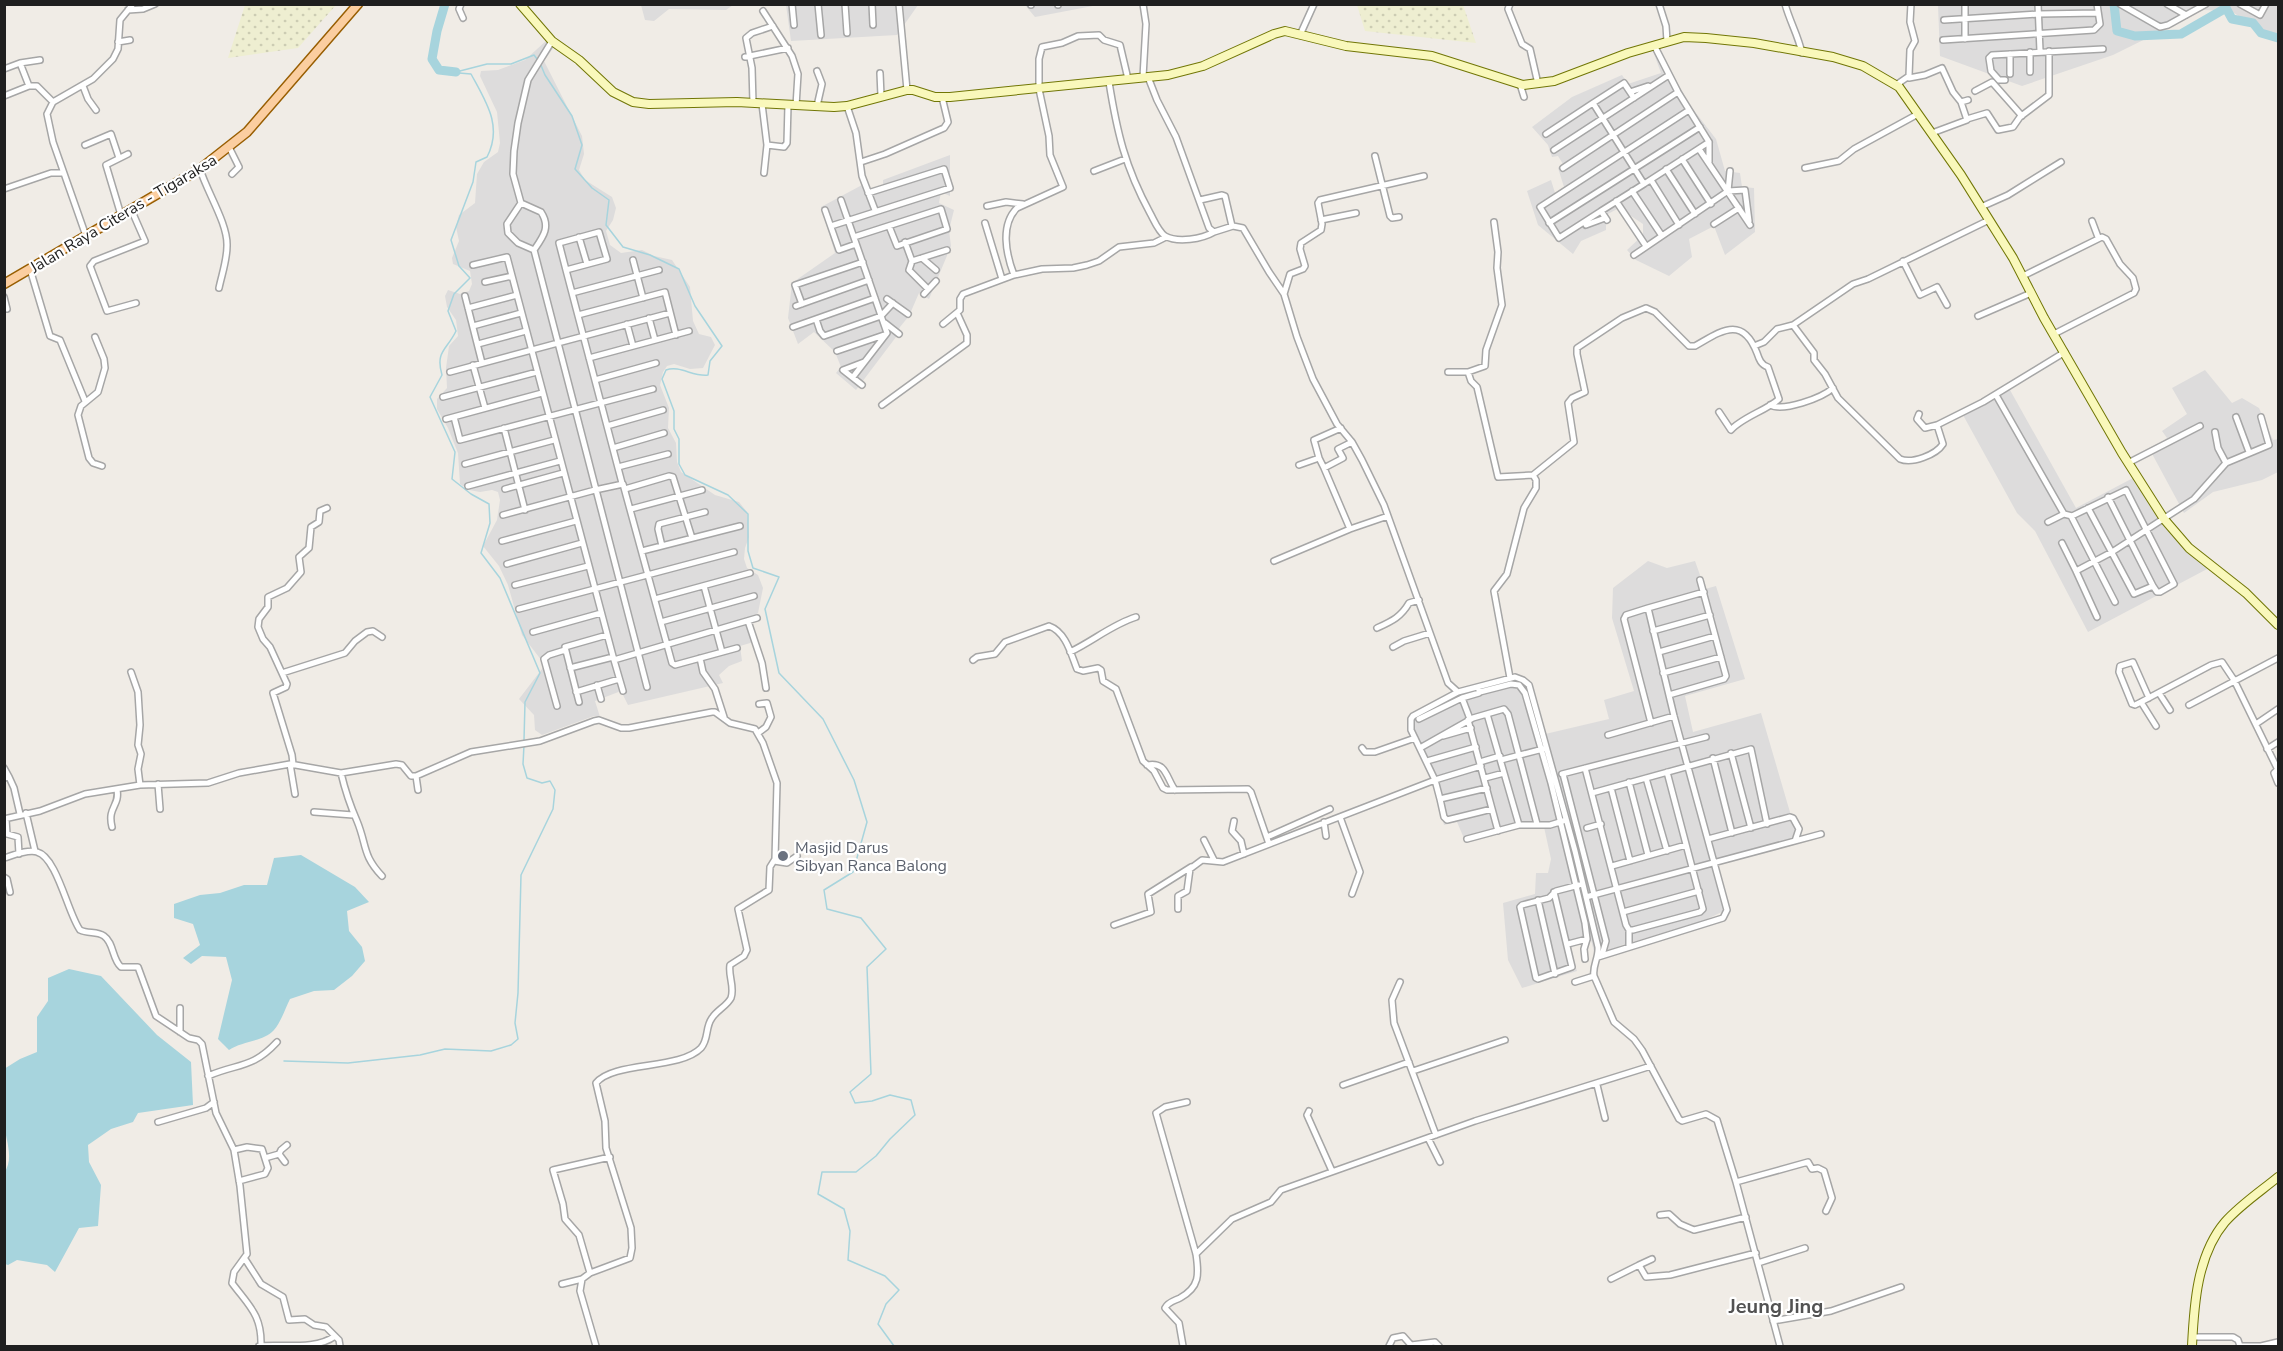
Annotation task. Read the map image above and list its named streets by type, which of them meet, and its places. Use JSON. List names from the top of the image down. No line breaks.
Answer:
{"streets":{"main road":["Jalan Raya Citeras - Tigaraksa"]},"districts":["Jeung Jing"],"places":["Masjid Darus Sibyan Ranca Balong"]}
